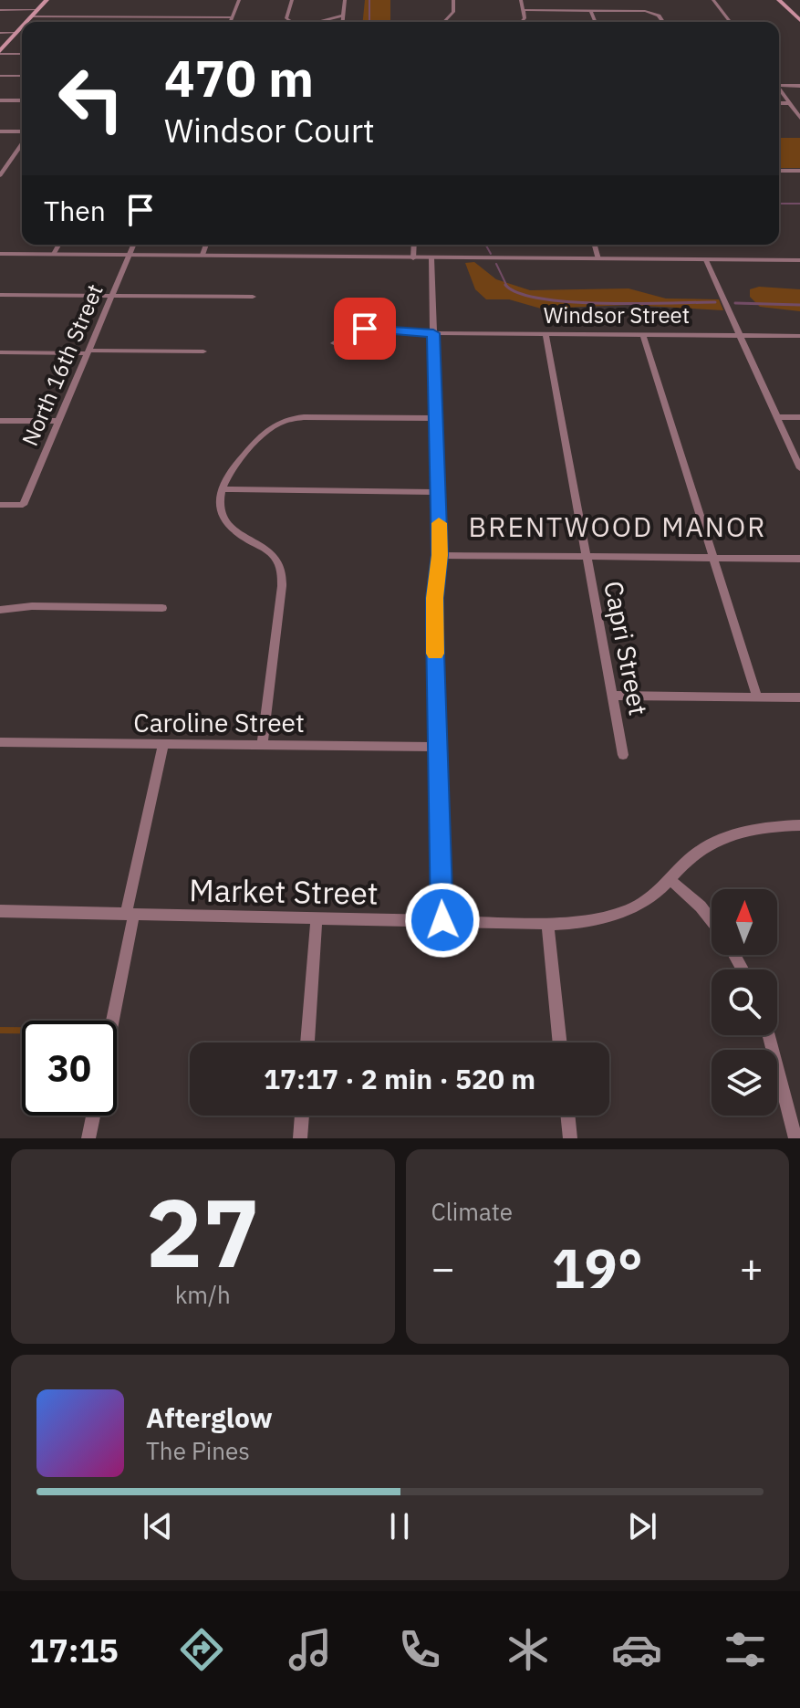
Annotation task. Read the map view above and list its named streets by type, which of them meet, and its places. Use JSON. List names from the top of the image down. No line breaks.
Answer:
{"streets":{"street":["Windsor Street","North 16th Street","Capri Street","Caroline Street","Market Street"]},"crossings":[["Windsor Street","Capri Street"]],"districts":["BRENTWOOD MANOR"],"north":"top","page":{"turn":["470 m","Windsor Court"],"then":"Then","limit":"30","trip":"17:17 · 2 min · 520 m","tile":[["27","km/h"],"Climate"],"heat":["−","19°","+"],"song":["Afterglow","The Pines"],"tabs":"17:15"}}
